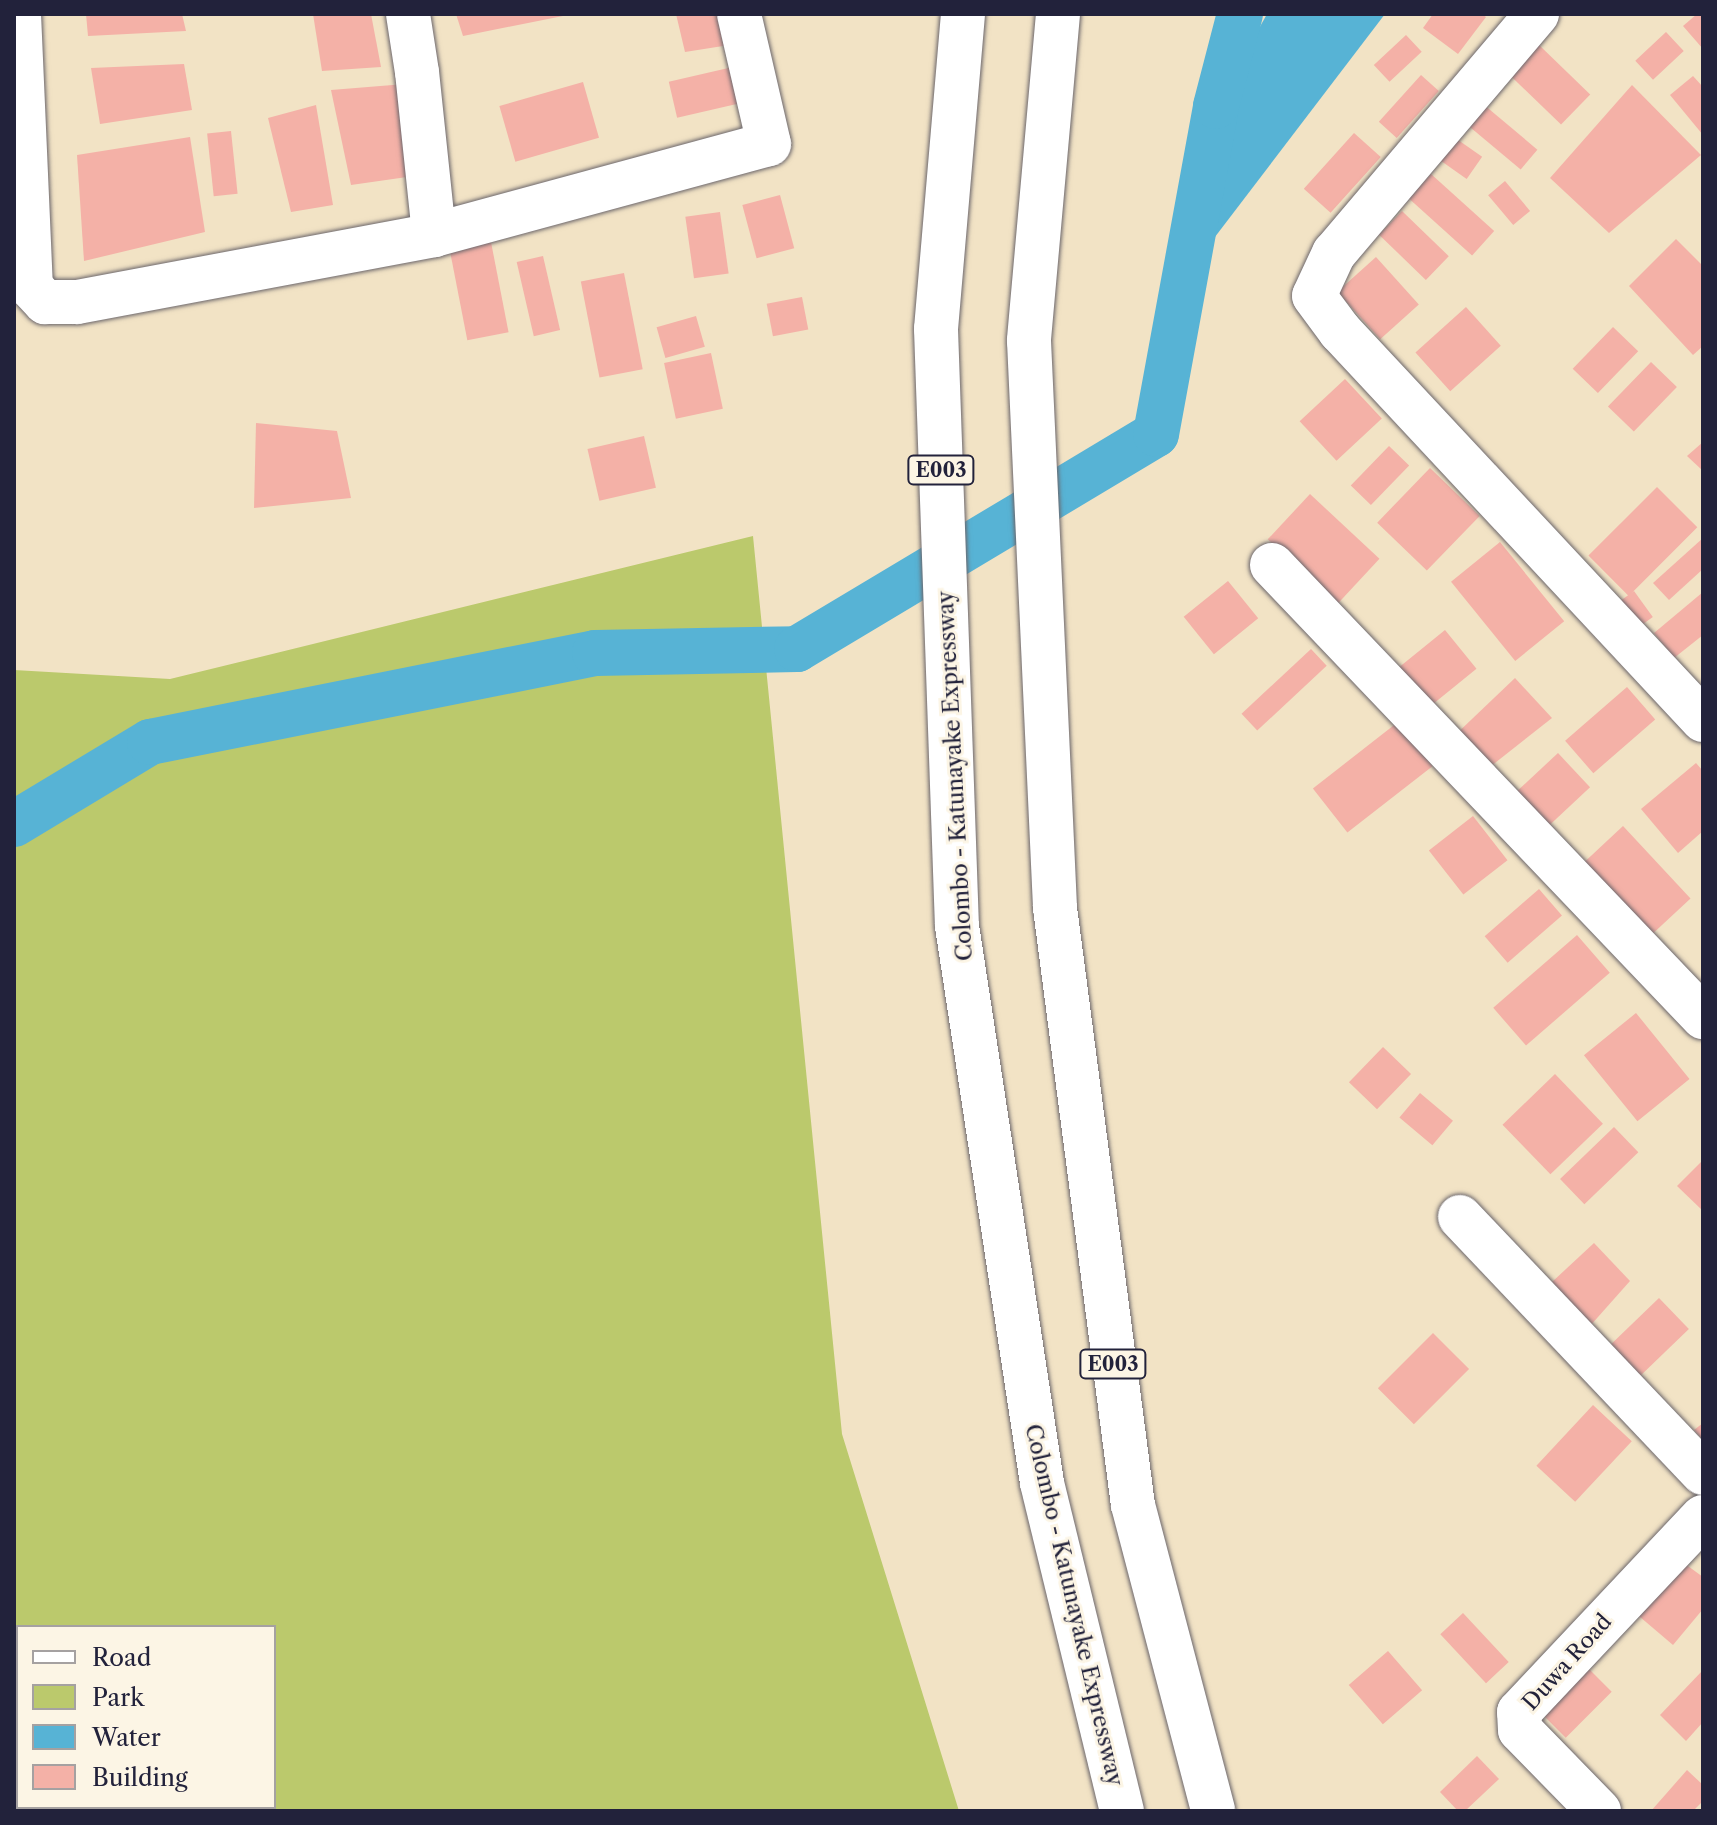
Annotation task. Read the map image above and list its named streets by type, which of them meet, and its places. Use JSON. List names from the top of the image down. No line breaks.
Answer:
{"streets":{"main road":["E003","Colombo - Katunayake Expressway","Duwa Road"]},"legend":["Road","Park","Water","Building"]}
